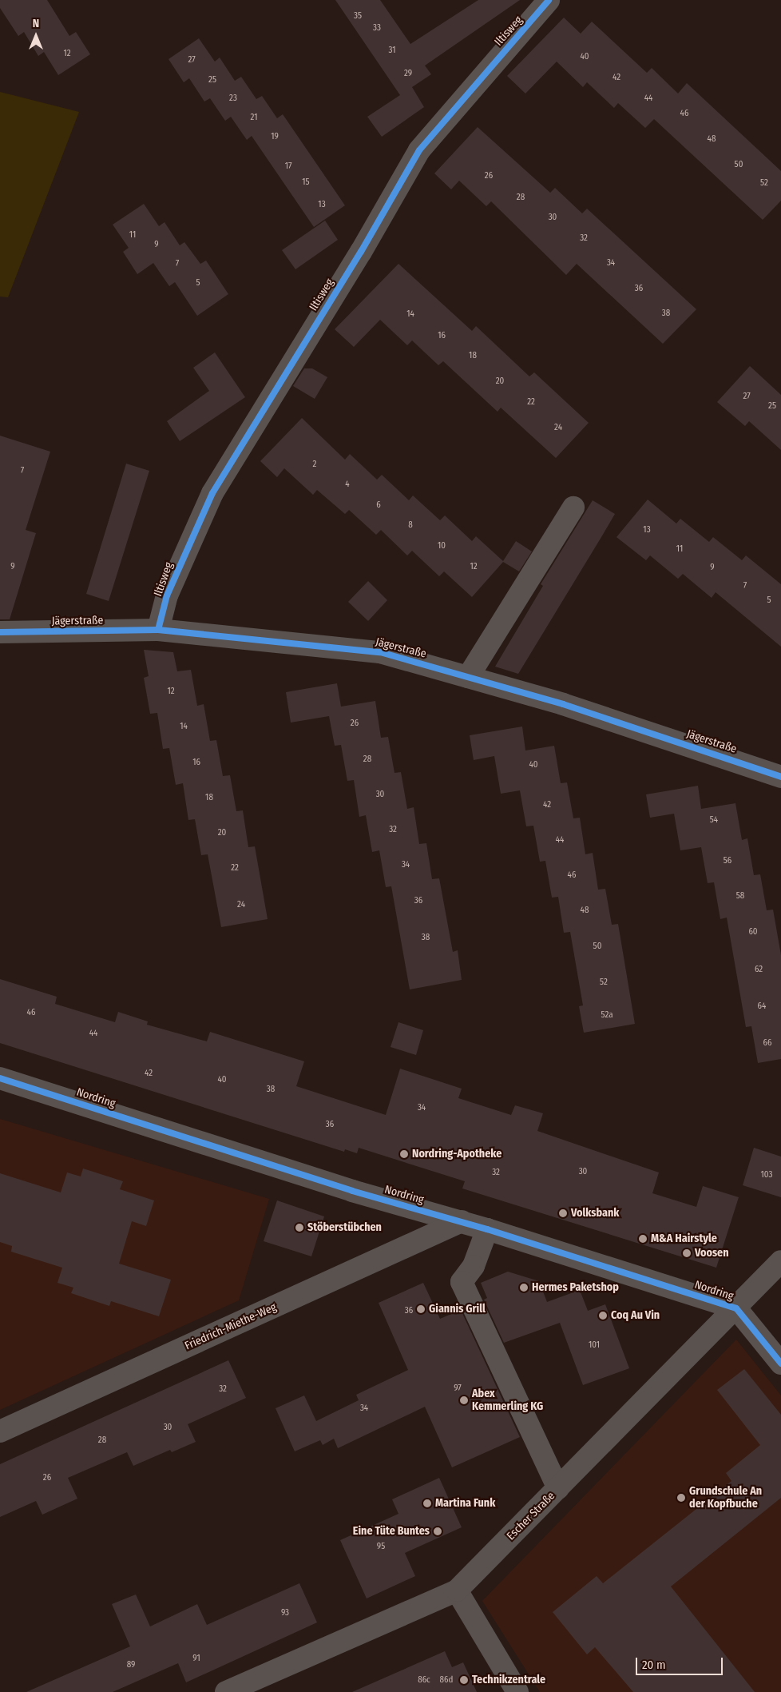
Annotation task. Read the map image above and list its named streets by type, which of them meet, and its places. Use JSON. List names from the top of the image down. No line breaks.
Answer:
{"streets":{"street":["Iltisweg","Jägerstraße","Nordring","Friedrich-Miethe-Weg","Escher Straße"]},"crossings":[["Iltisweg","Jägerstraße"],["Nordring","Friedrich-Miethe-Weg"],["Nordring","Escher Straße"]],"places":["Nordring-Apotheke","Volksbank","Stöberstübchen","M&A Hairstyle","Voosen","Hermes Paketshop","Giannis Grill","Coq Au Vin","Abex Kemmerling KG","Grundschule An der Kopfbuche","Martina Funk","Eine Tüte Buntes","Technikzentrale"],"house_numbers":["35","33","31","12","40","27","29","42","25","23","44","46","21","19","48","50","17","26","15","52","28","13","30","11","32","9","34","7","5","36","38","14","16","18","20","27","22","25","24","2","7","4","6","8","13","10","11","9","12","9","7","5","12","26","14","28","16","40","30","18","42","54","32","20","44","56","34","22","46","58","36","24","48","60","38","50","62","52","64","46","52a","44","66","42","40","38","34","36","30","32","103","36","101","97","32","34","30","28","26","95","93","91","89","86c","86d"],"scale_bar":"20 m","north":"top"}
